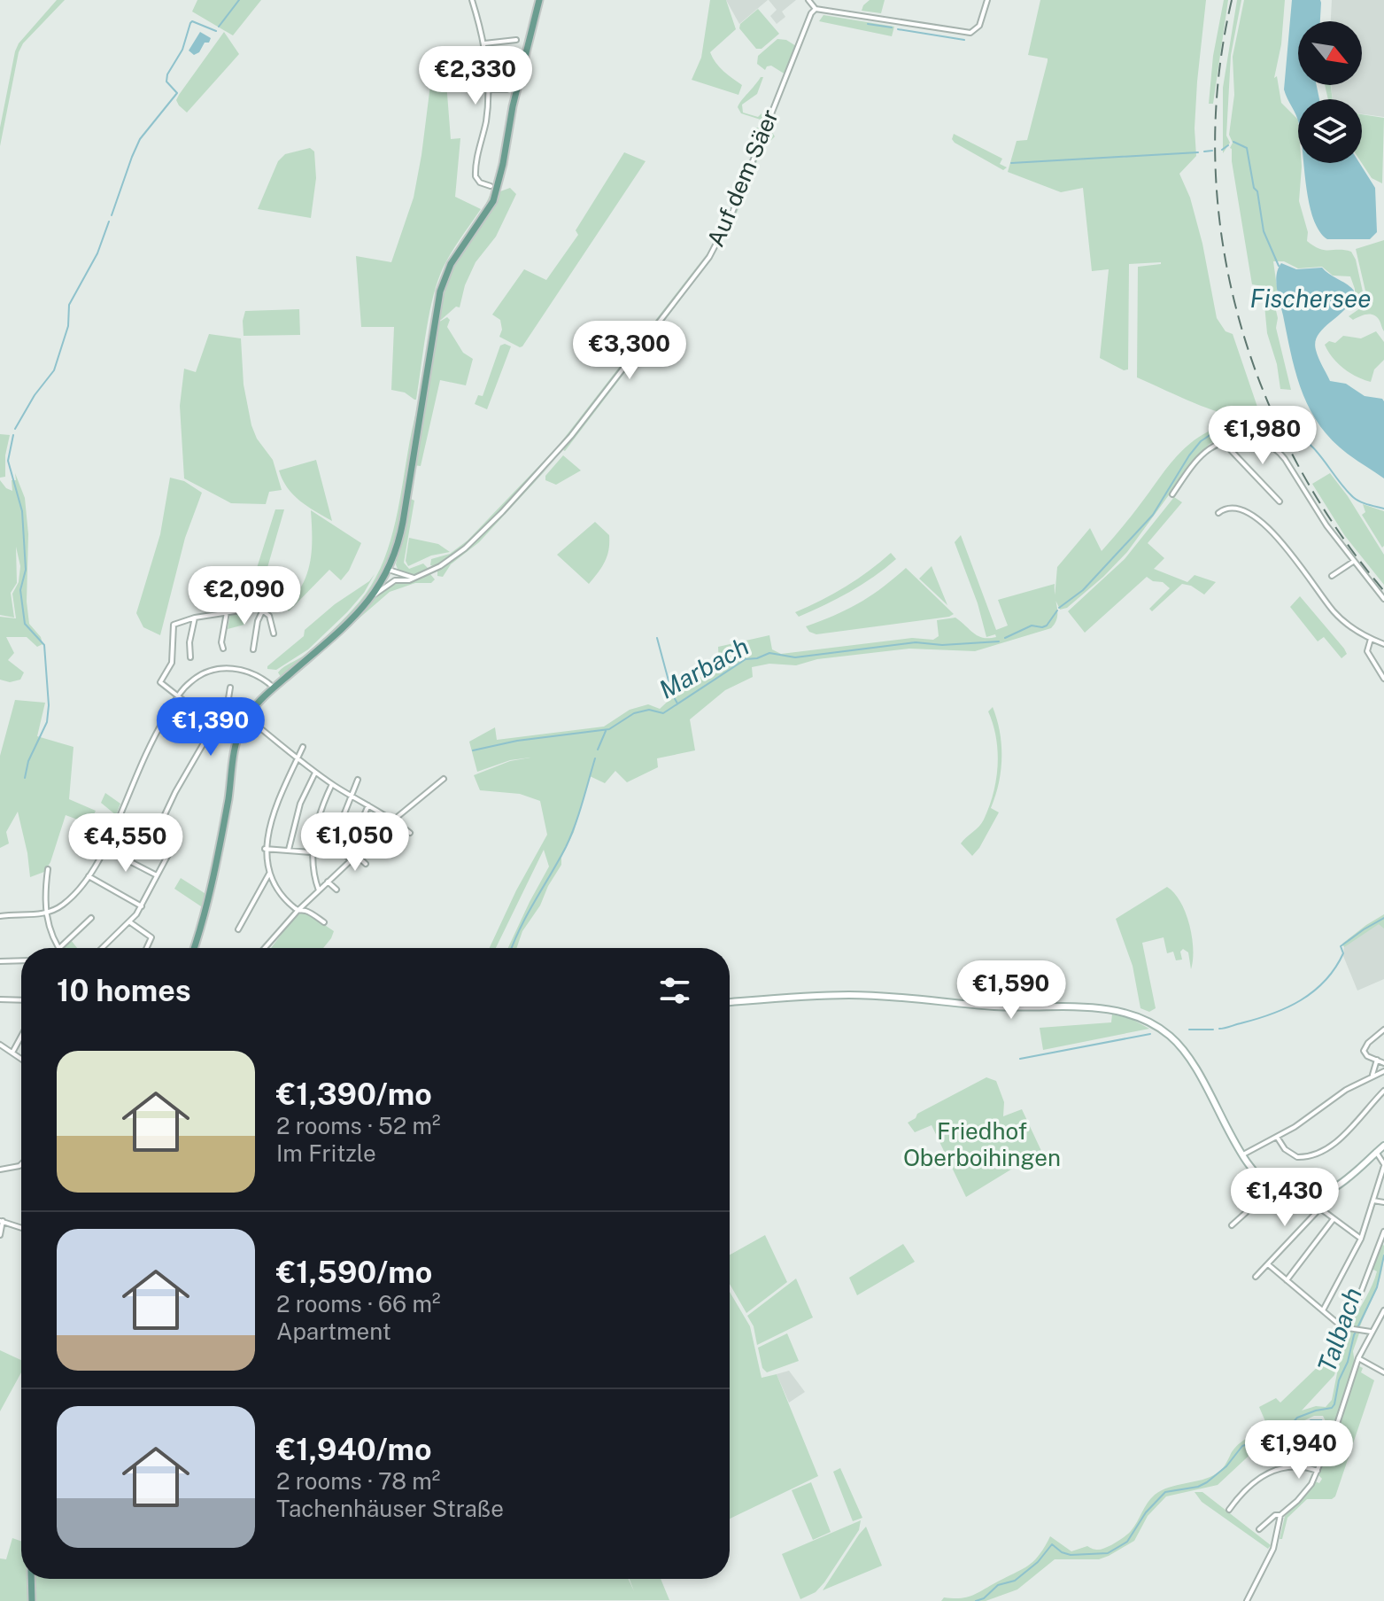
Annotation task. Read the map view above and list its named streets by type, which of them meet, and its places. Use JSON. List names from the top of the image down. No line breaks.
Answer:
{"streets":{"street":["Auf dem Säer"]},"water":["Fischersee","Marbach","Talbach"],"parks":["Friedhof Oberboihingen"],"north":"bottom right","page":{"price":["€2,330","€3,300","€1,980","€2,090","€1,390","€1,050","€4,550","€1,590","€1,430","€1,940"],"heading":"10 homes","list":[{"name":"€1,390/mo","note":"2 rooms · 52 m² · Im Fritzle"},{"name":"€1,590/mo","note":"2 rooms · 66 m² · Apartment"},{"name":"€1,940/mo","note":"2 rooms · 78 m² · Tachenhäuser Straße"}]}}
